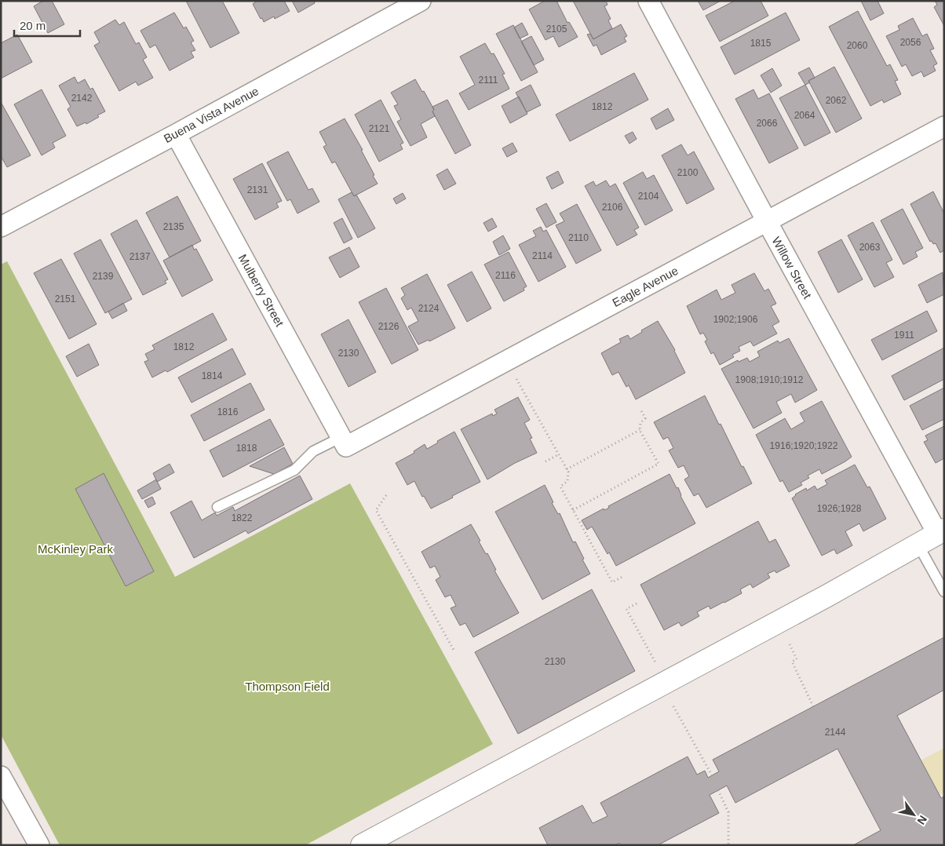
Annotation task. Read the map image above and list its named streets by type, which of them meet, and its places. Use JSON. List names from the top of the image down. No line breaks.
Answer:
{"streets":{"street":["Buena Vista Avenue","Willow Street","Eagle Avenue","Mulberry Street"]},"crossings":[["Buena Vista Avenue","Mulberry Street"],["Willow Street","Eagle Avenue"],["Eagle Avenue","Mulberry Street"]],"parks":["McKinley Park","Thompson Field"],"house_numbers":["2105","2056","1815","2060","2111","2142","2062","1812","2064","2066","2121","2100","2131","2104","2106","2135","2110","2063","2114","2137","2116","2139","2151","2124","1902;1906","2126","1911","1812","2130","1814","1908;1910;1912","1816","1916;1920;1922","1818","1926;1928","1822","2130","2144"],"scale_bar":"20 m","north":"bottom right"}
